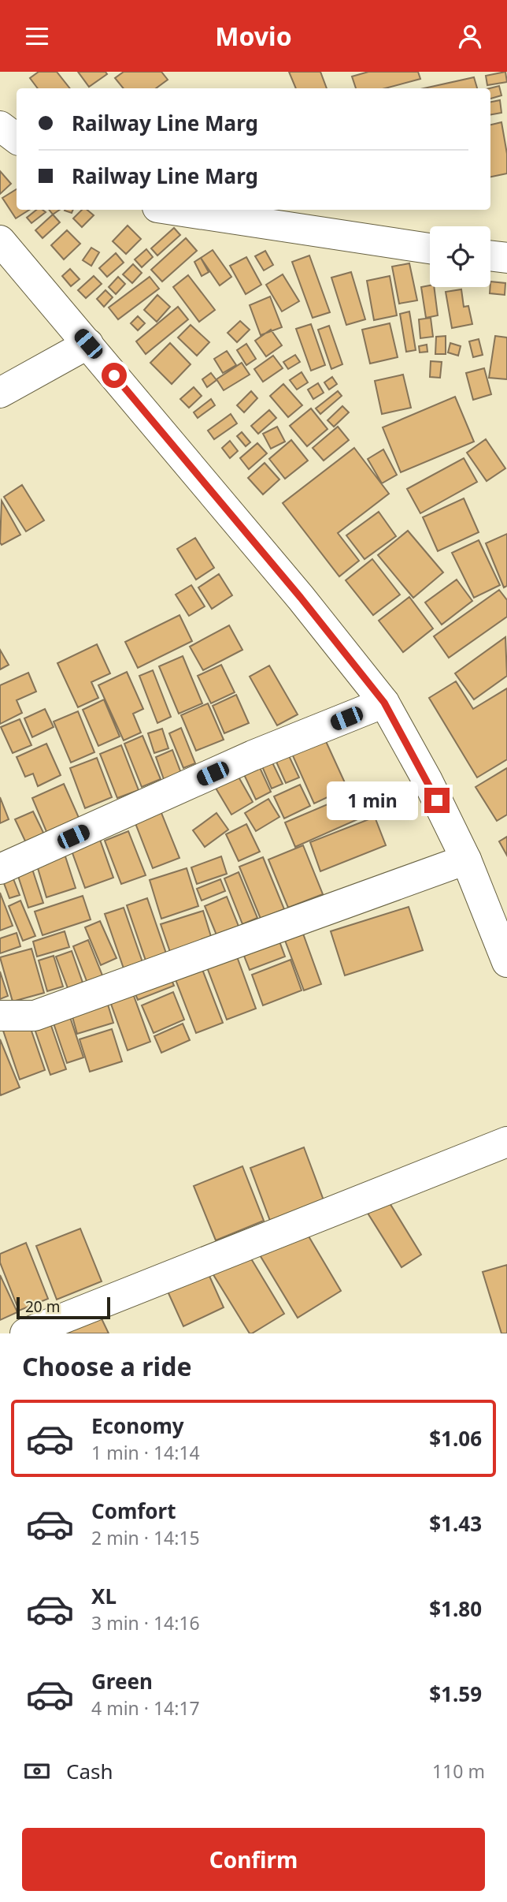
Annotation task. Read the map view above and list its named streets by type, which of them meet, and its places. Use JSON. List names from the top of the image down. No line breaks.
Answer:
{"scale_bar":"20 m","page":{"header":"Movio","banner":["Railway Line Marg","Railway Line Marg"],"bubble":"1 min","scale":"20 m","heading":"Choose a ride","list":[{"name":"Economy","note":"1 min · 14:14","value":"$1.06"},{"name":"Comfort","note":"2 min · 14:15","value":"$1.43"},{"name":"XL","note":"3 min · 14:16","value":"$1.80"},{"name":"Green","note":"4 min · 14:17","value":"$1.59"}],"pay":["Cash","110 m"],"buttons":"Confirm"}}
